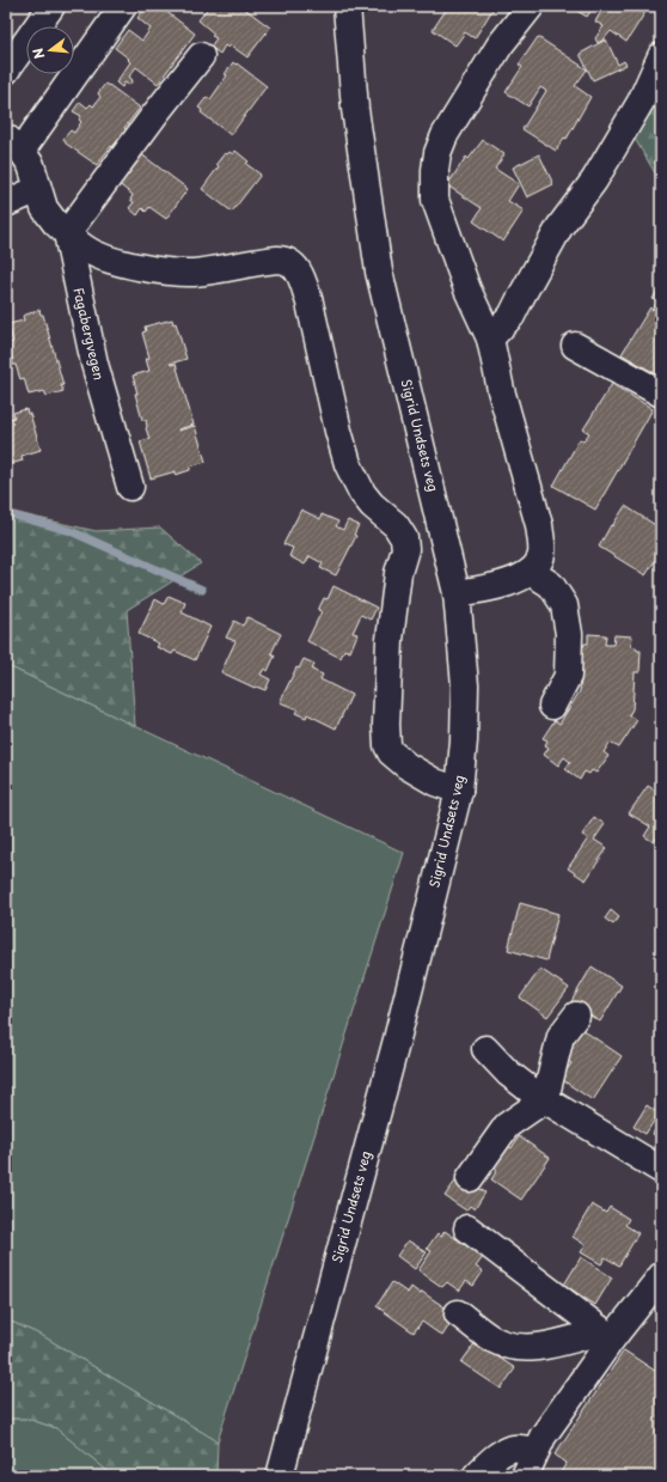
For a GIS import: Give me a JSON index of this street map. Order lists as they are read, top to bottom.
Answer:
{
  "streets": {
    "street": ["Fagabergvegen", "Sigrid Undsets veg"]
  },
  "north": "left"
}
